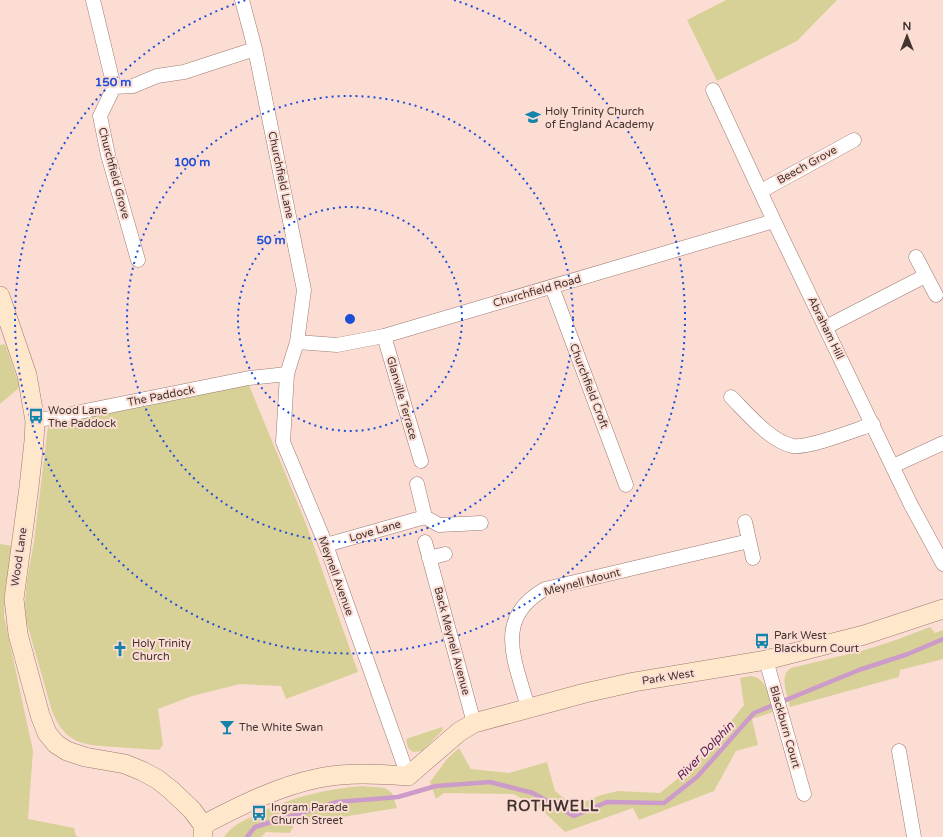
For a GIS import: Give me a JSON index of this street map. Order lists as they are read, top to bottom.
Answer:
{
  "streets": {
    "street": [
      "Beech Grove",
      "Churchfield Grove",
      "Churchfield Lane",
      "Churchfield Road",
      "Abraham Hill",
      "Churchfield Croft",
      "The Paddock",
      "Glanville Terrace",
      "Love Lane",
      "Wood Lane",
      "Meynell Avenue",
      "Meynell Mount",
      "Back Meynell Avenue",
      "Park West",
      "Blackburn Court"
    ]
  },
  "crossings": [
    ["Beech Grove", "Abraham Hill"],
    ["Churchfield Lane", "Churchfield Road"],
    ["Churchfield Lane", "The Paddock"],
    ["Churchfield Lane", "Meynell Avenue"],
    ["Churchfield Road", "Abraham Hill"],
    ["Churchfield Road", "Churchfield Croft"],
    ["Churchfield Road", "Glanville Terrace"],
    ["The Paddock", "Wood Lane"],
    ["The Paddock", "Meynell Avenue"],
    ["Love Lane", "Meynell Avenue"],
    ["Meynell Avenue", "Park West"],
    ["Meynell Mount", "Park West"],
    ["Back Meynell Avenue", "Park West"],
    ["Park West", "Blackburn Court"]
  ],
  "districts": ["ROTHWELL"],
  "water": ["River Dolphin"],
  "places": {
    "school or university": ["Holy Trinity Church of England Academy"],
    "bus stop": ["Wood Lane The Paddock", "Park West Blackburn Court", "Ingram Parade Church Street"],
    "church": ["Holy Trinity Church"],
    "bar": ["The White Swan"]
  },
  "north": "top",
  "rings": ["150 m", "100 m", "50 m"]
}
